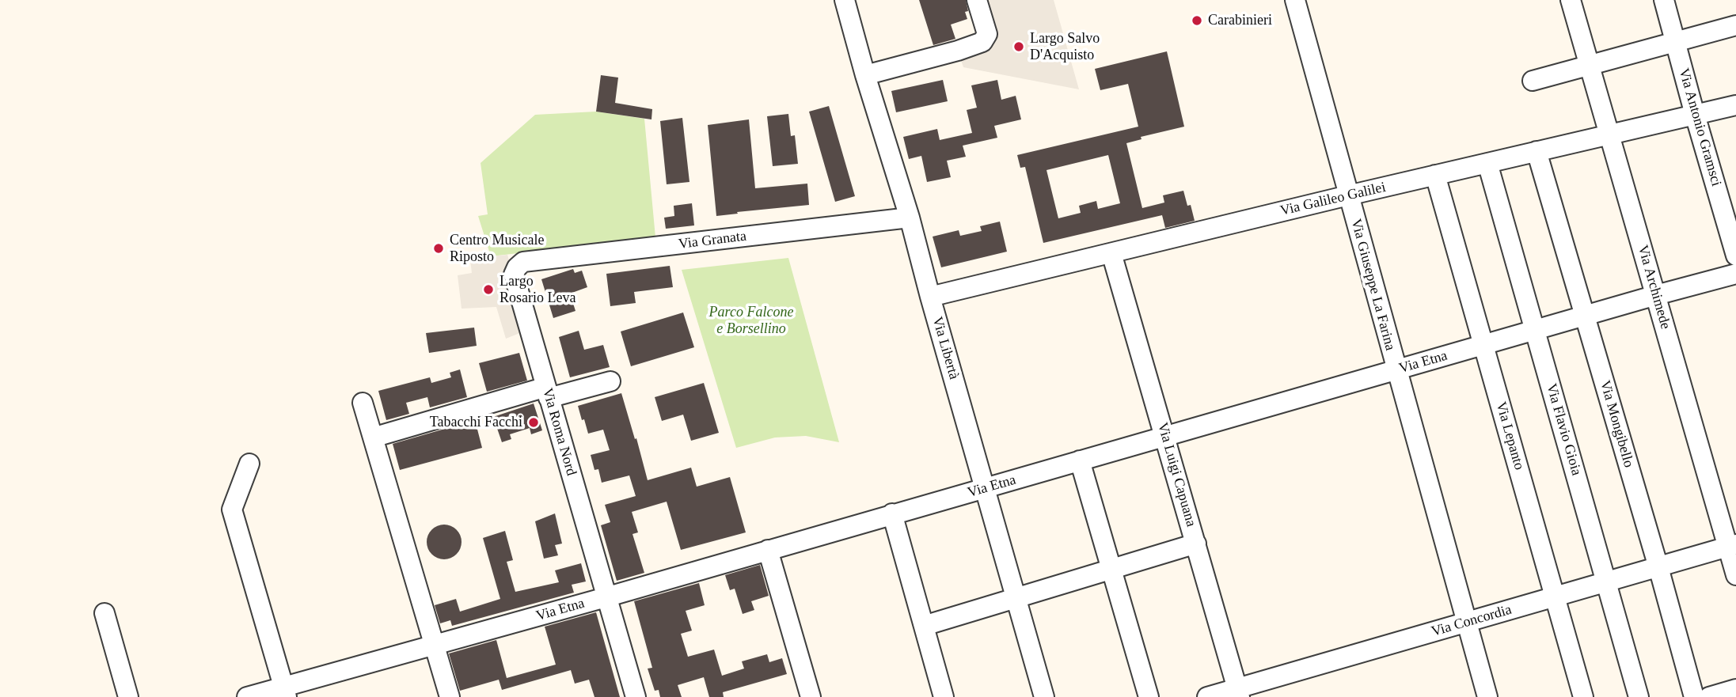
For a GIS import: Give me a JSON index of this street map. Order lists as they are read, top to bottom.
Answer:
{
  "streets": {
    "street": [
      "Via Antonio Gramsci",
      "Via Galileo Galilei",
      "Via Granata",
      "Via Giuseppe La Farina",
      "Via Archimede",
      "Via Libertà",
      "Via Etna",
      "Via Mongibello",
      "Via Flavio Gioia",
      "Via Roma Nord",
      "Via Lepanto",
      "Via Luigi Capuana",
      "Via Concordia"
    ]
  },
  "crossings": [
    ["Via Antonio Gramsci", "Via Galileo Galilei"],
    ["Via Galileo Galilei", "Via Giuseppe La Farina"],
    ["Via Galileo Galilei", "Via Archimede"],
    ["Via Galileo Galilei", "Via Libertà"],
    ["Via Galileo Galilei", "Via Mongibello"],
    ["Via Galileo Galilei", "Via Flavio Gioia"],
    ["Via Galileo Galilei", "Via Lepanto"],
    ["Via Galileo Galilei", "Via Luigi Capuana"],
    ["Via Granata", "Via Libertà"],
    ["Via Granata", "Via Roma Nord"],
    ["Via Giuseppe La Farina", "Via Etna"],
    ["Via Giuseppe La Farina", "Via Concordia"],
    ["Via Archimede", "Via Etna"],
    ["Via Archimede", "Via Concordia"],
    ["Via Libertà", "Via Etna"],
    ["Via Etna", "Via Mongibello"],
    ["Via Etna", "Via Flavio Gioia"],
    ["Via Etna", "Via Roma Nord"],
    ["Via Etna", "Via Lepanto"],
    ["Via Etna", "Via Luigi Capuana"],
    ["Via Mongibello", "Via Concordia"],
    ["Via Flavio Gioia", "Via Concordia"],
    ["Via Lepanto", "Via Concordia"],
    ["Via Luigi Capuana", "Via Concordia"]
  ],
  "parks": ["Parco Falcone e Borsellino"],
  "places": [
    "Carabinieri",
    "Largo Salvo D'Acquisto",
    "Centro Musicale Riposto",
    "Largo Rosario Leva",
    "Tabacchi Facchi"
  ]
}
